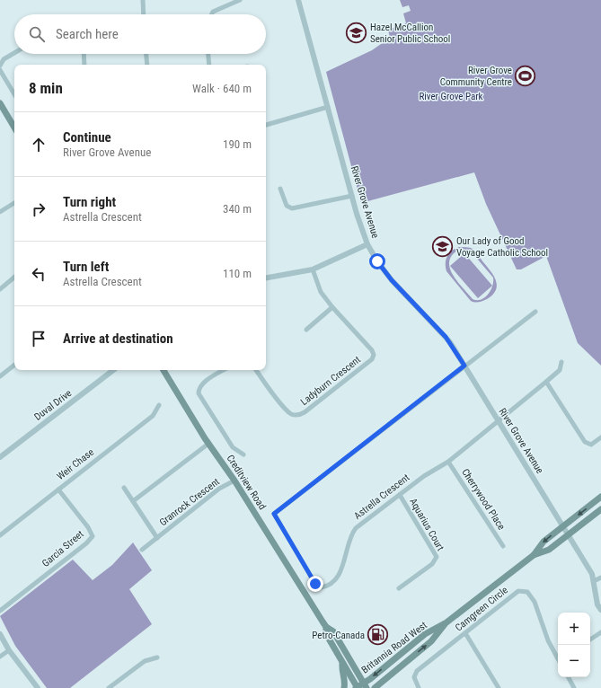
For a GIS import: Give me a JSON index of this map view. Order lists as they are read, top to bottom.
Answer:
{
  "streets": {
    "main road": ["Creditview Road", "Britannia Road West"],
    "street": [
      "River Grove Avenue",
      "Ladyburn Crescent",
      "Duval Drive",
      "Weir Chase",
      "Astrella Crescent",
      "Cherrywood Place",
      "Granrock Crescent",
      "Aquarius Court",
      "Garcia Street",
      "Camgreen Circle"
    ]
  },
  "crossings": [
    ["River Grove Avenue", "Astrella Crescent"],
    ["River Grove Avenue", "Britannia Road West"],
    ["Weir Chase", "Garcia Street"],
    ["Creditview Road", "Granrock Crescent"],
    ["Creditview Road", "Britannia Road West"],
    ["Astrella Crescent", "Cherrywood Place"],
    ["Astrella Crescent", "Aquarius Court"]
  ],
  "parks": ["River Grove Park"],
  "places": {
    "school or university": ["Hazel McCallion Senior Public School", "Our Lady of Good Voyage Catholic School"],
    "sports": ["River Grove Community Centre"],
    "fuel station": ["Petro-Canada"]
  },
  "page": {
    "search": "Search here",
    "heading": ["8 min", "Walk · 640 m"],
    "list": [
      ["Continue", "River Grove Avenue", "190 m"],
      ["Turn right", "Astrella Crescent", "340 m"],
      ["Turn left", "Astrella Crescent", "110 m"],
      "Arrive at destination"
    ],
    "map_buttons": ["+", "−"]
  }
}
